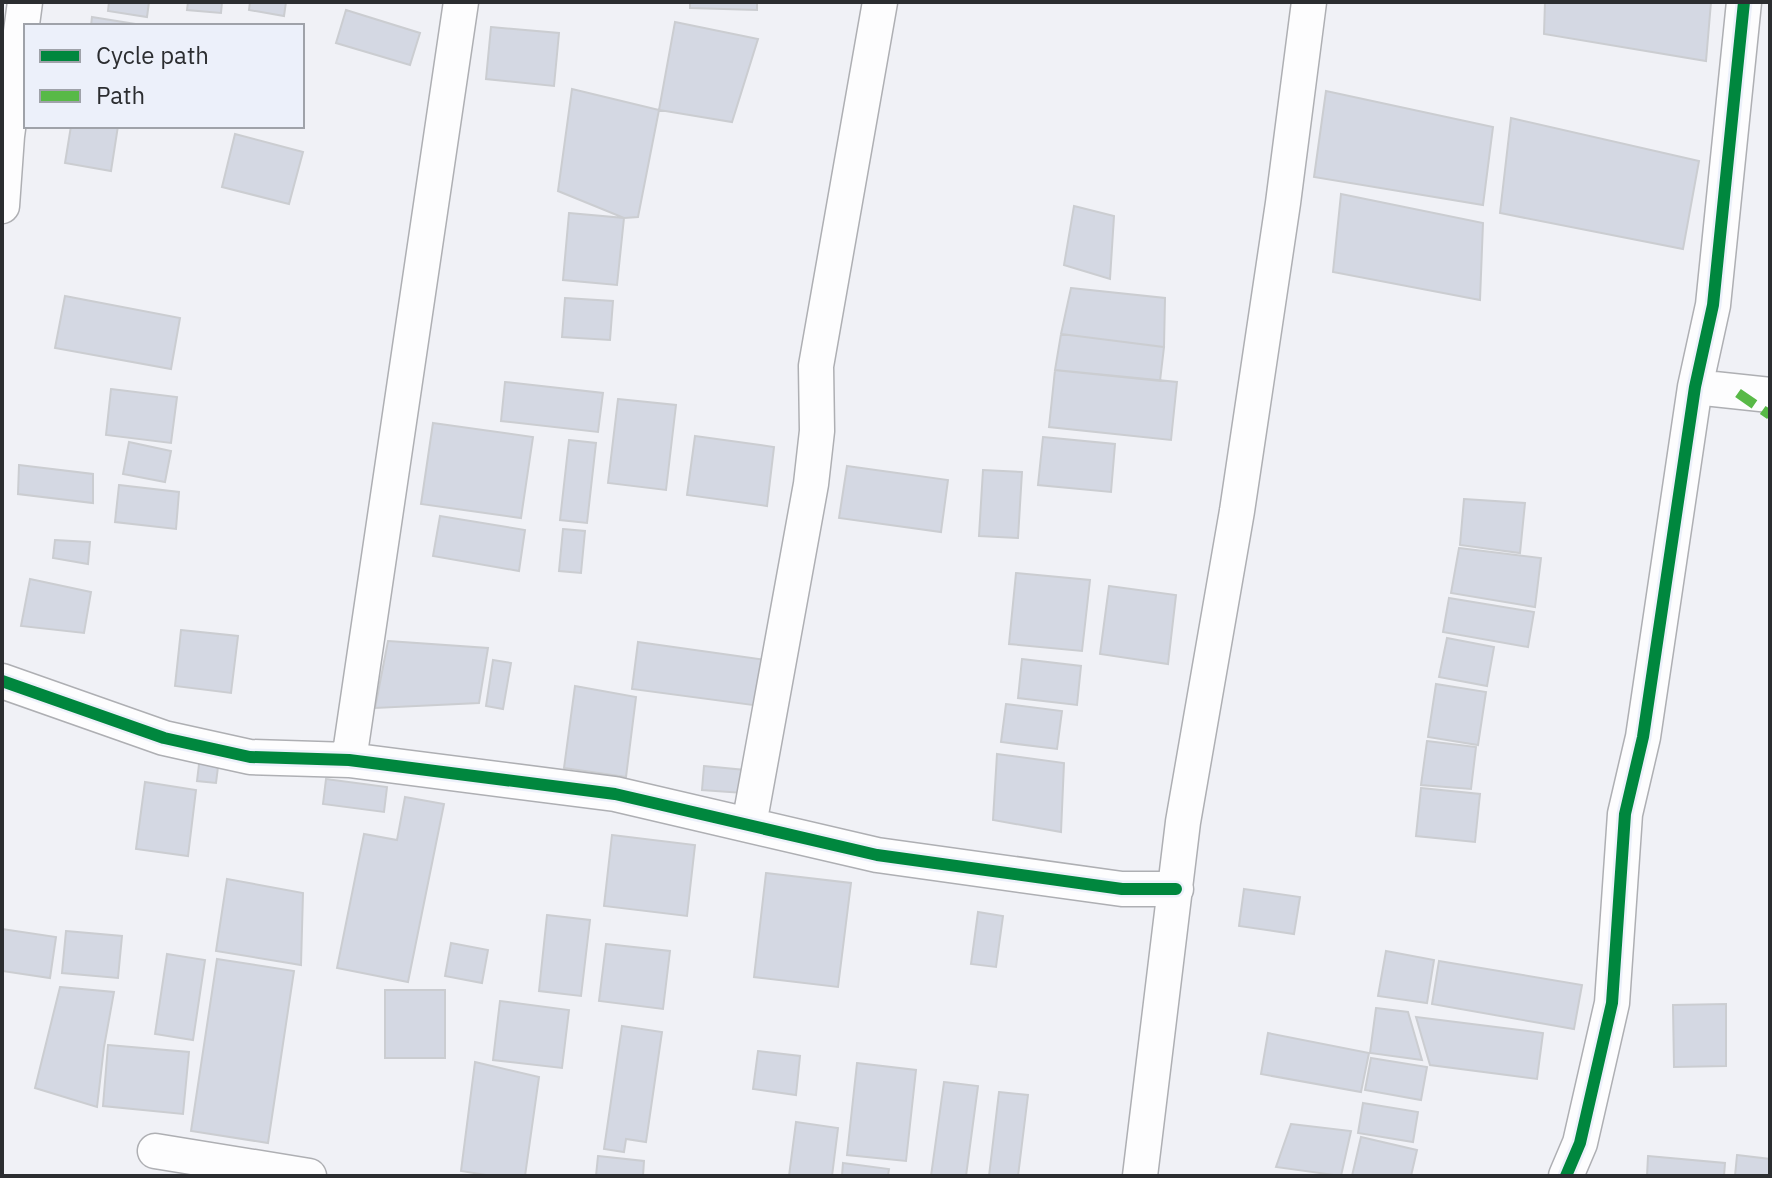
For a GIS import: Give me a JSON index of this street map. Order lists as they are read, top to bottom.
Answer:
{
  "legend": ["Cycle path", "Path"]
}
